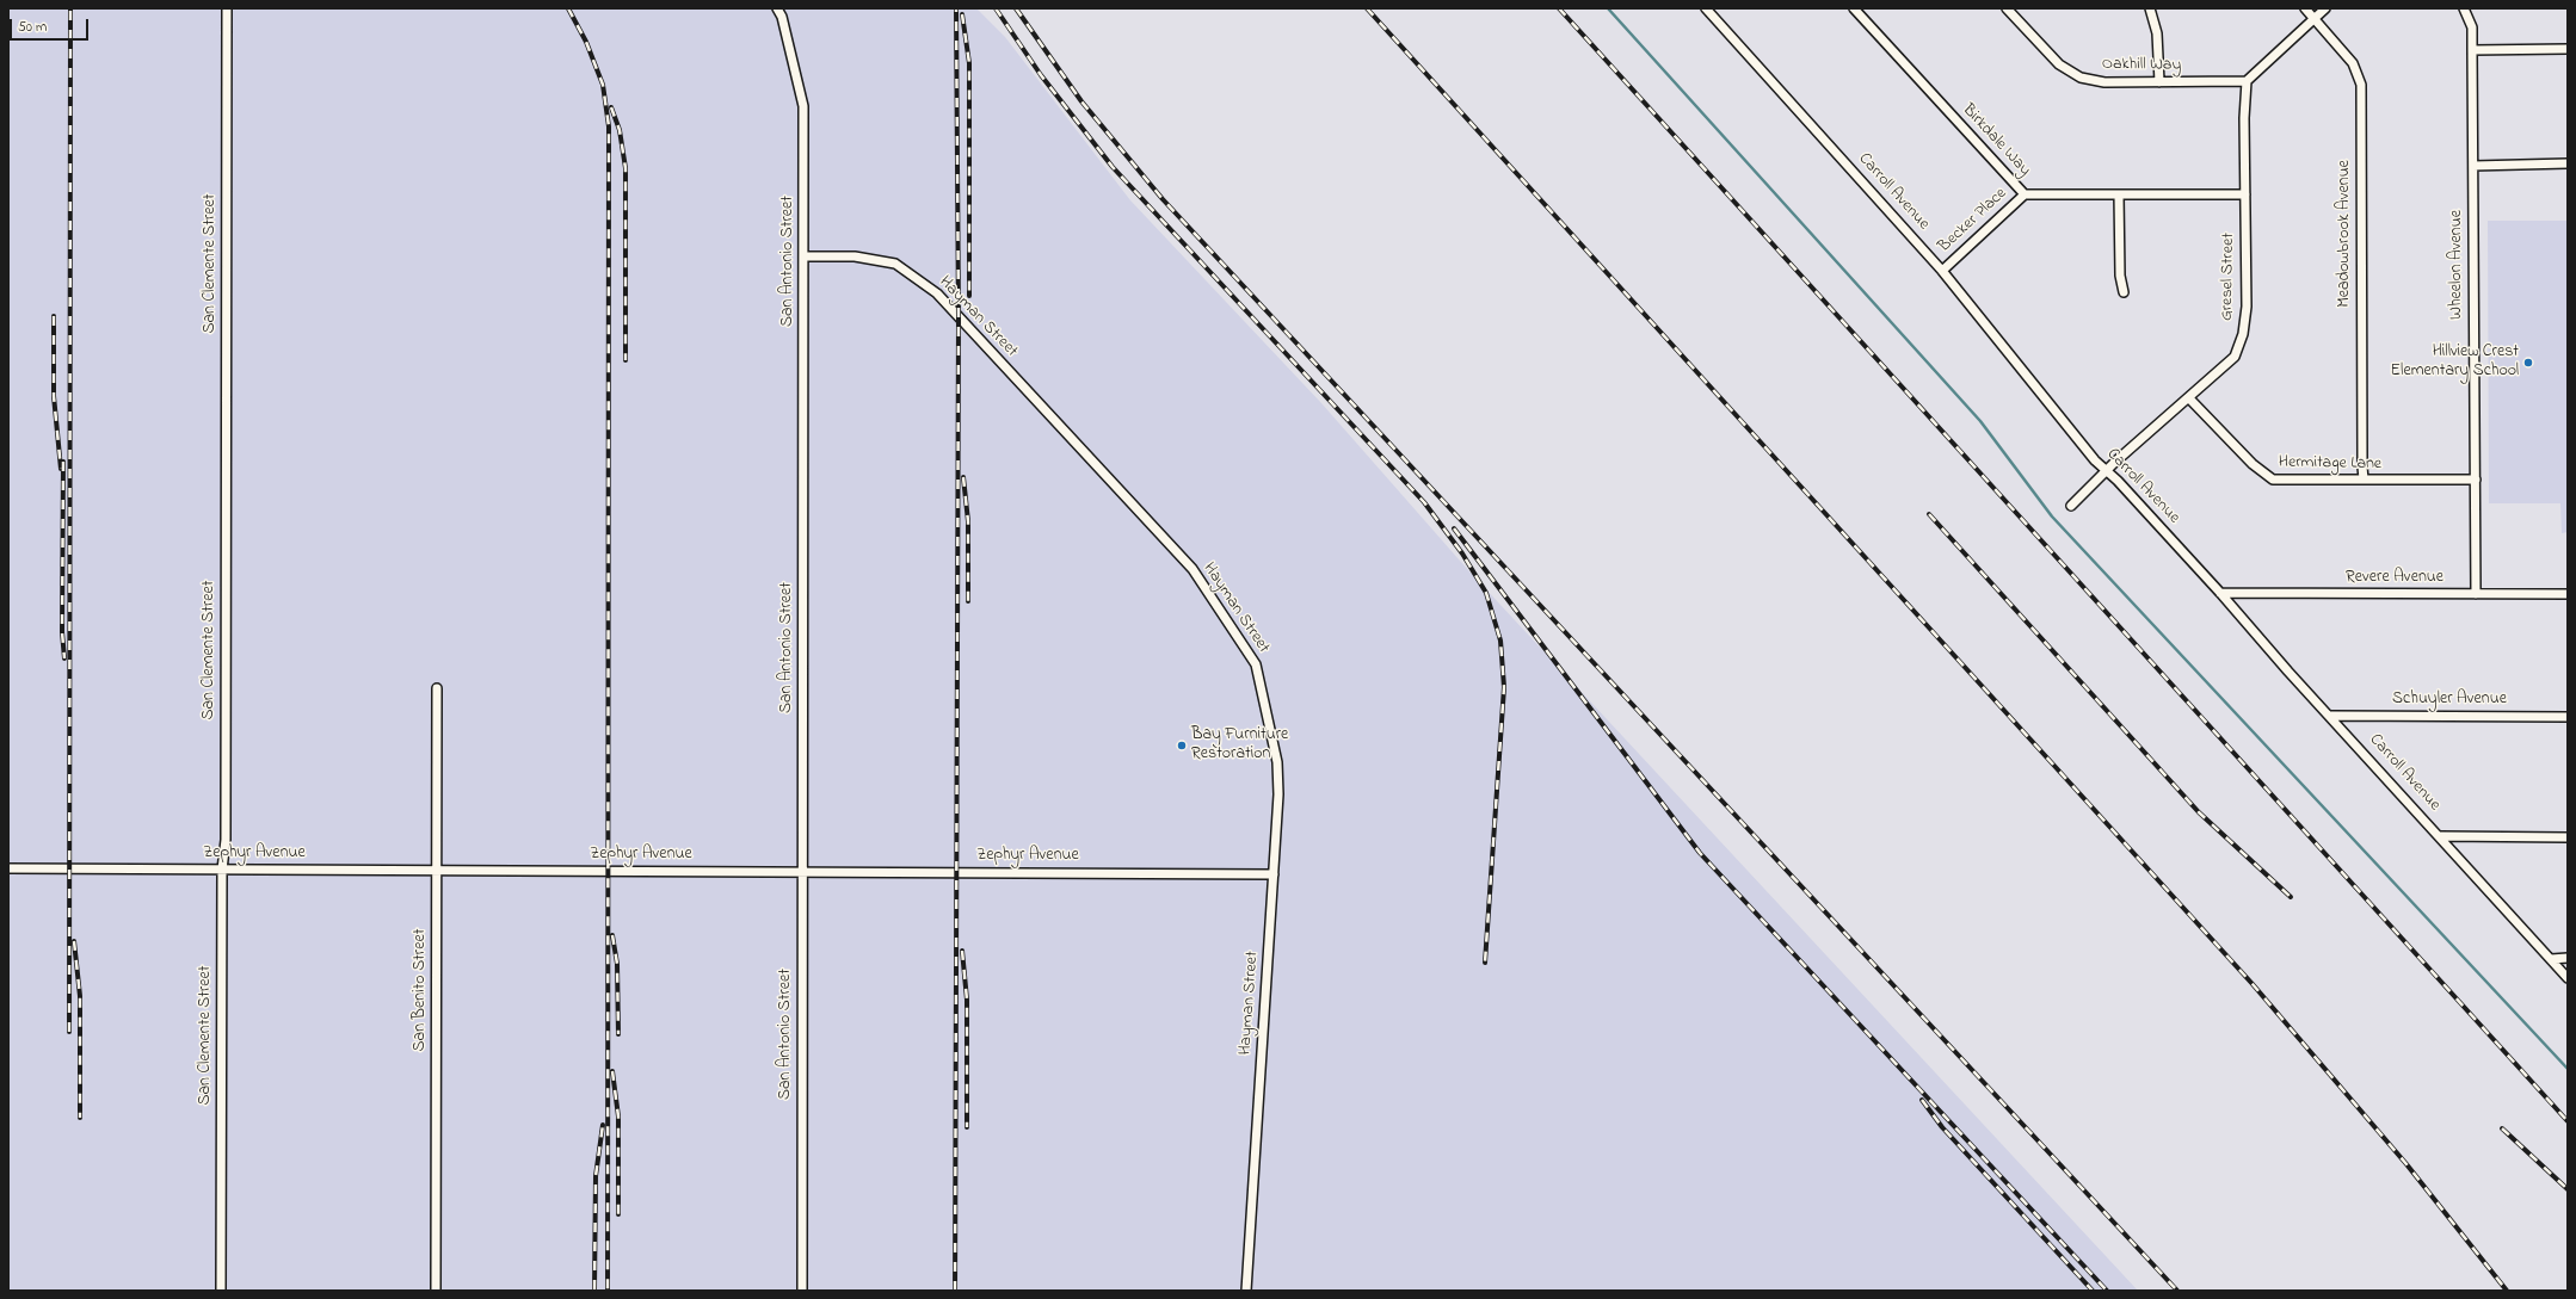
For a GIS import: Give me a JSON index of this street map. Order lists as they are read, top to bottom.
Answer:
{
  "streets": {
    "street": [
      "Oakhill Way",
      "Birkdale Way",
      "Carroll Avenue",
      "Becker Place",
      "Meadowbrook Avenue",
      "San Antonio Street",
      "San Clemente Street",
      "Wheelon Avenue",
      "Gresel Street",
      "Hayman Street",
      "Hermitage Lane",
      "Revere Avenue",
      "Schuyler Avenue",
      "Zephyr Avenue",
      "San Benito Street"
    ]
  },
  "crossings": [
    ["Oakhill Way", "Gresel Street"],
    ["Birkdale Way", "Becker Place"],
    ["Birkdale Way", "Gresel Street"],
    ["Carroll Avenue", "Becker Place"],
    ["Carroll Avenue", "Gresel Street"],
    ["Carroll Avenue", "Revere Avenue"],
    ["Carroll Avenue", "Schuyler Avenue"],
    ["Meadowbrook Avenue", "Hermitage Lane"],
    ["San Antonio Street", "Hayman Street"],
    ["San Antonio Street", "Zephyr Avenue"],
    ["San Clemente Street", "Zephyr Avenue"],
    ["Wheelon Avenue", "Hermitage Lane"],
    ["Wheelon Avenue", "Revere Avenue"],
    ["Gresel Street", "Hermitage Lane"],
    ["Hayman Street", "Zephyr Avenue"],
    ["Zephyr Avenue", "San Benito Street"]
  ],
  "places": ["Hillview Crest Elementary School", "Bay Furniture Restoration"],
  "scale_bar": "50 m"
}
